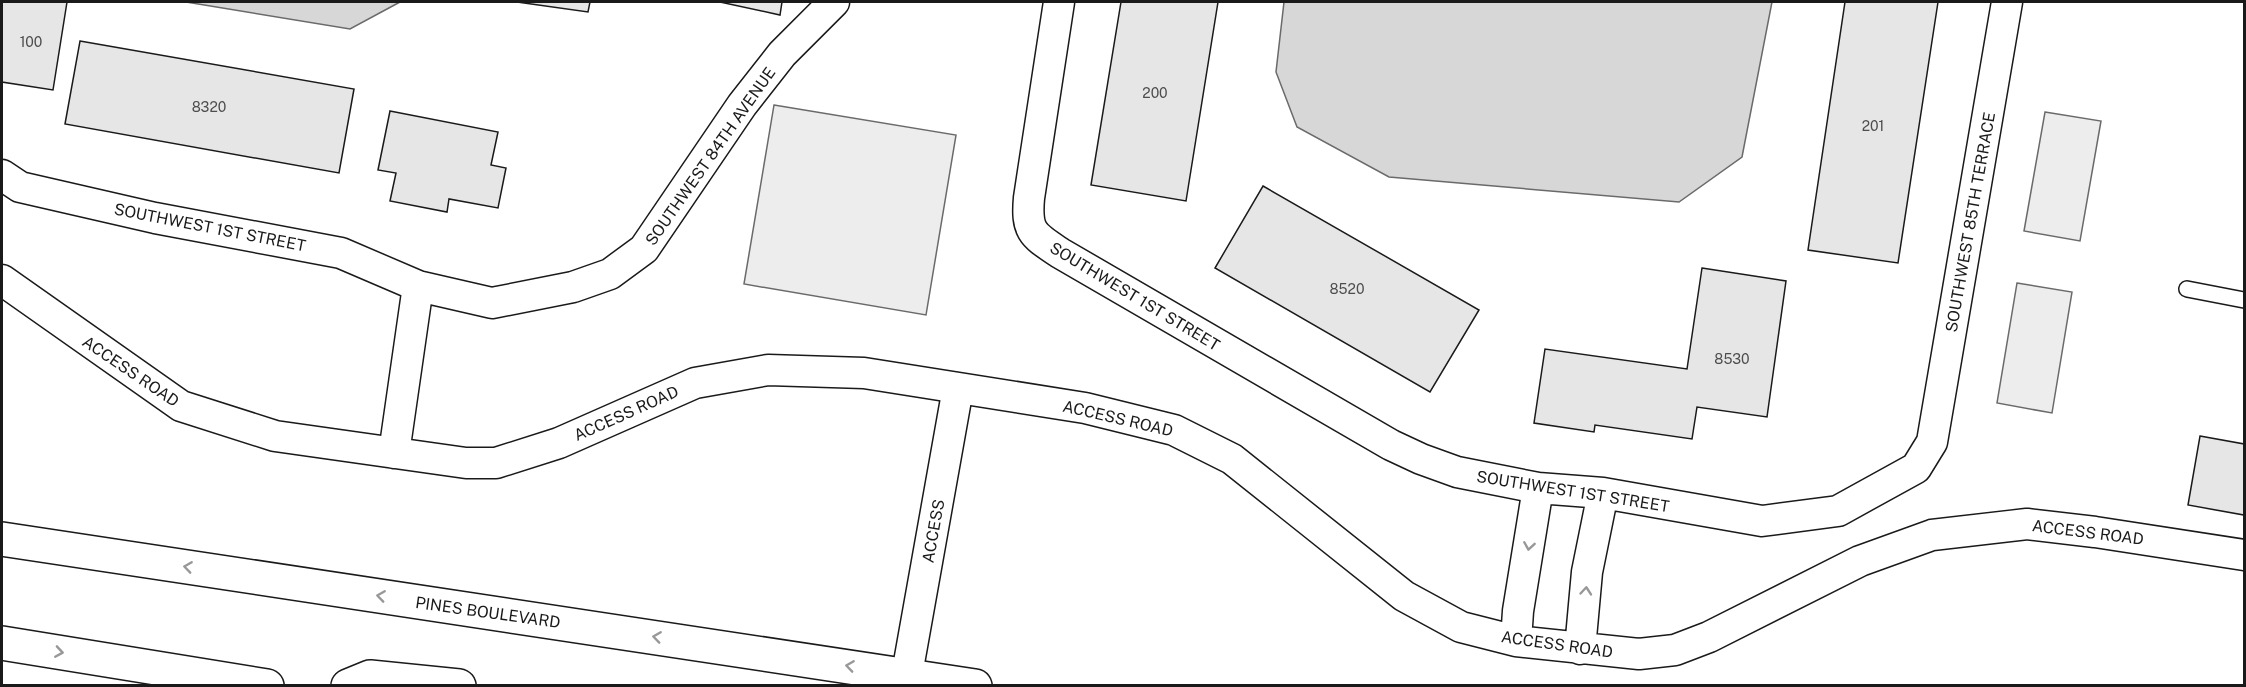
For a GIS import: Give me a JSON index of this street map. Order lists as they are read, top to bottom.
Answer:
{
  "streets": {
    "highway": ["PINES BOULEVARD"],
    "street": [
      "SOUTHWEST 84TH AVENUE",
      "SOUTHWEST 85TH TERRACE",
      "SOUTHWEST 1ST STREET",
      "ACCESS ROAD",
      "ACCESS"
    ]
  },
  "crossings": [
    ["SOUTHWEST 84TH AVENUE", "SOUTHWEST 1ST STREET"],
    ["SOUTHWEST 85TH TERRACE", "SOUTHWEST 1ST STREET"],
    ["ACCESS ROAD", "ACCESS"],
    ["ACCESS", "PINES BOULEVARD"]
  ],
  "house_numbers": [
    "100",
    "200",
    "8320",
    "201",
    "8520",
    "8530"
  ]
}
